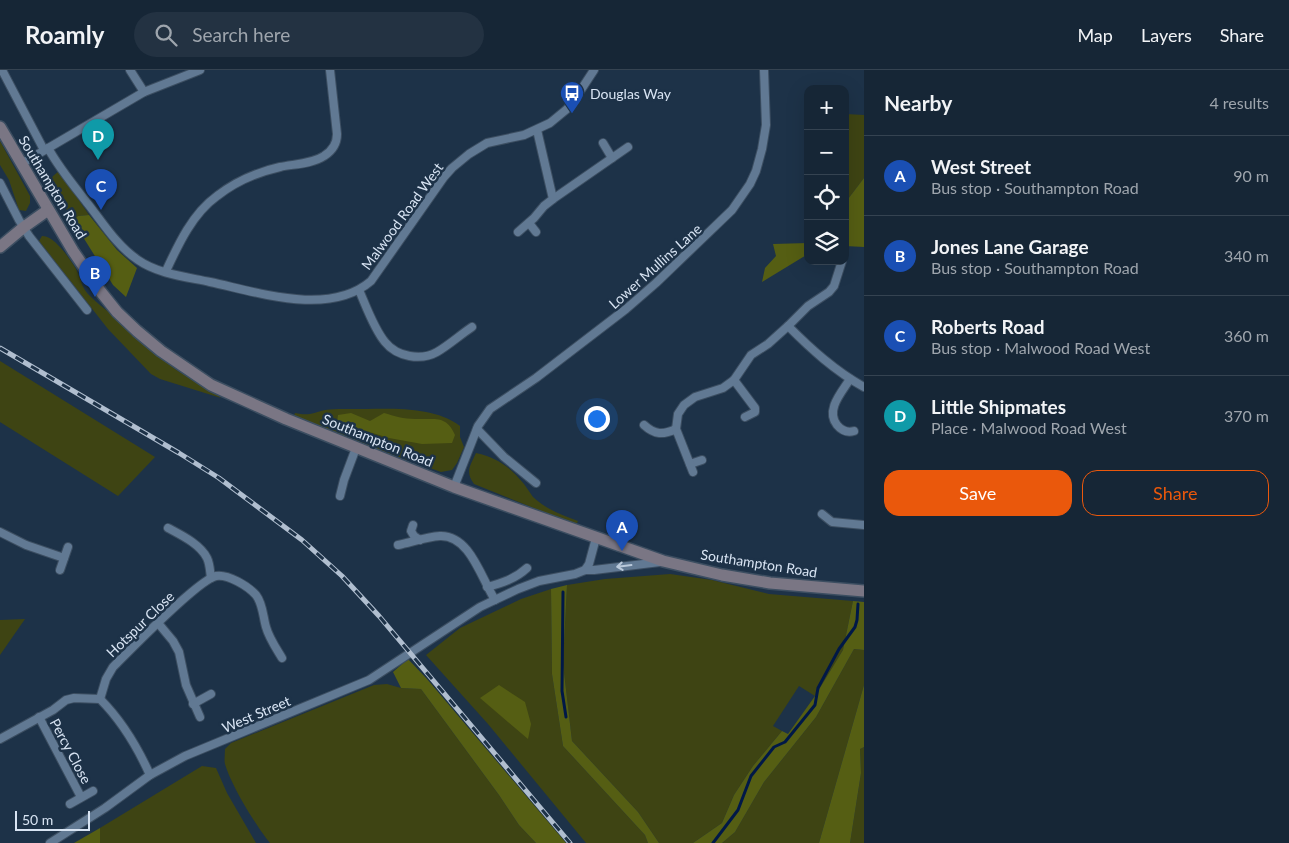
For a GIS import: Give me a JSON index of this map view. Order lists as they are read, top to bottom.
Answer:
{
  "streets": {
    "street": [
      "Southampton Road",
      "Malwood Road West",
      "Lower Mullins Lane",
      "Hotspur Close",
      "West Street",
      "Percy Close"
    ]
  },
  "crossings": [
    ["Southampton Road", "Lower Mullins Lane"],
    ["Southampton Road", "West Street"]
  ],
  "places": {
    "bus stop": ["Douglas Way"]
  },
  "scale_bar": "50 m",
  "page": {
    "header": "Roamly",
    "search": "Search here",
    "nav": ["Map", "Layers", "Share"],
    "heading": ["Nearby", "4 results"],
    "map_buttons": ["+", "−"],
    "pins": [
      "D",
      "C",
      "B",
      "A"
    ],
    "list": [
      {
        "mark": "A",
        "name": "West Street",
        "note": "Bus stop · Southampton Road",
        "value": "90 m"
      },
      {
        "mark": "B",
        "name": "Jones Lane Garage",
        "note": "Bus stop · Southampton Road",
        "value": "340 m"
      },
      {
        "mark": "C",
        "name": "Roberts Road",
        "note": "Bus stop · Malwood Road West",
        "value": "360 m"
      },
      {
        "mark": "D",
        "name": "Little Shipmates",
        "note": "Place · Malwood Road West",
        "value": "370 m"
      }
    ],
    "buttons": ["Save", "Share"],
    "scale": "50 m"
  }
}
